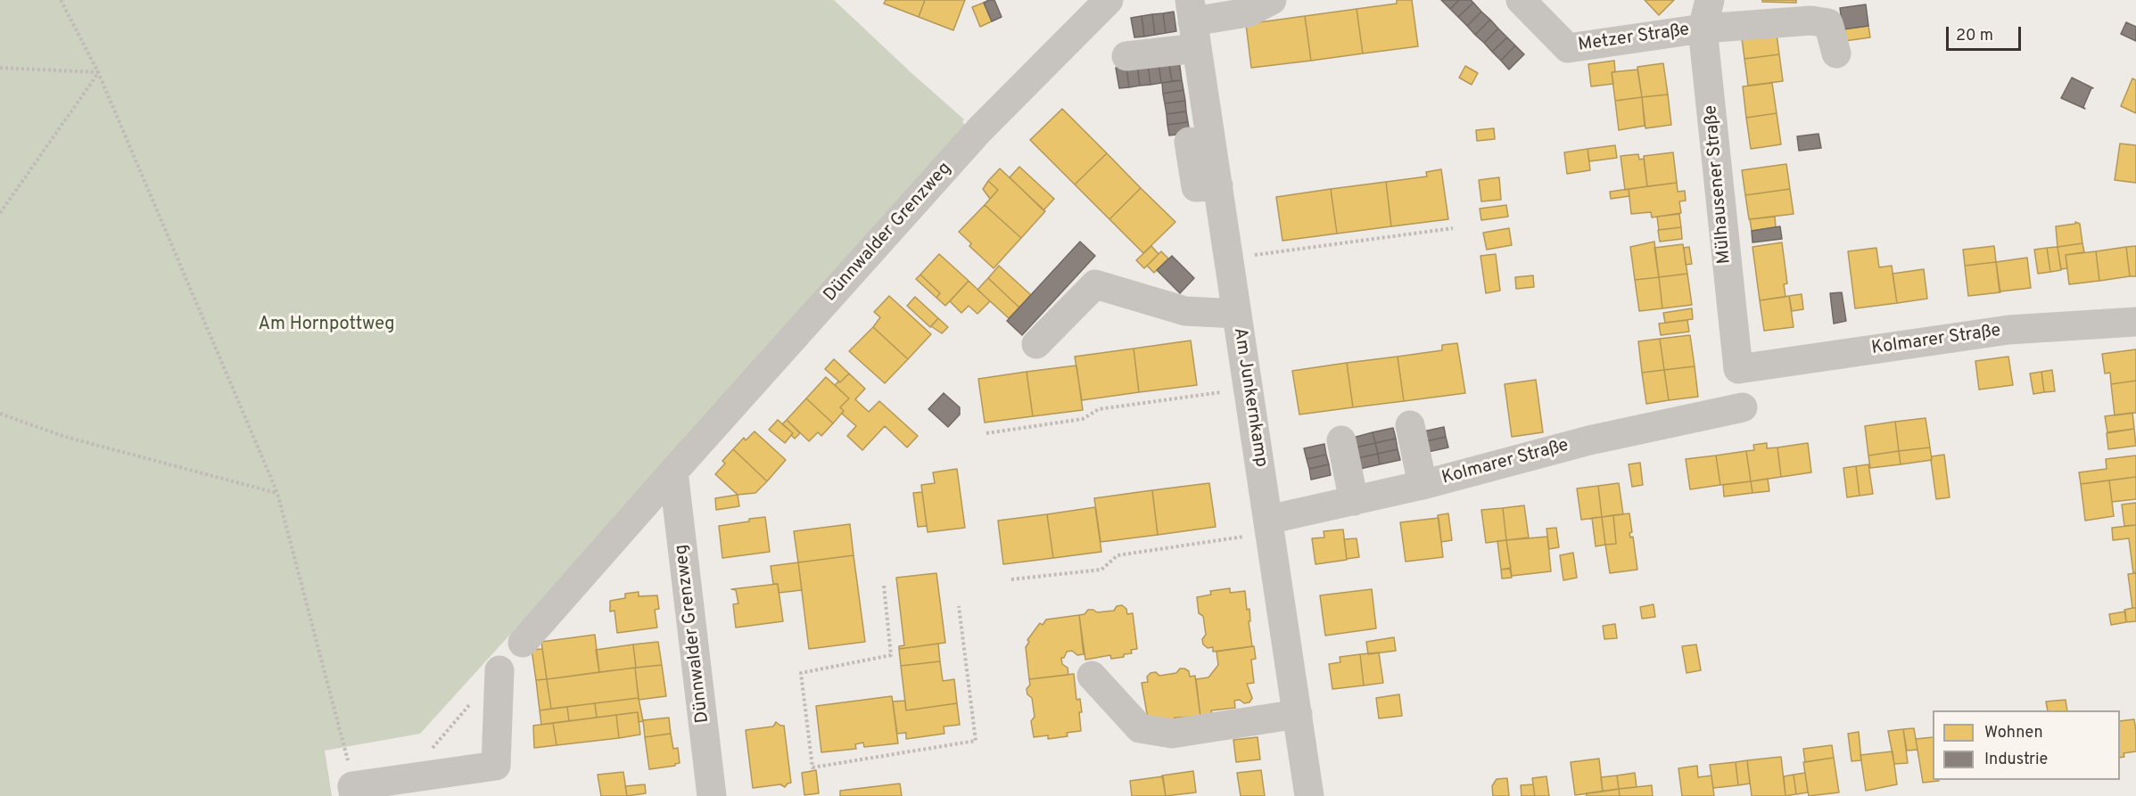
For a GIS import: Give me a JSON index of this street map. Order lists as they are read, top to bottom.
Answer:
{
  "streets": {
    "street": [
      "Metzer Straße",
      "Mülhausener Straße",
      "Dünnwalder Grenzweg",
      "Kolmarer Straße",
      "Am Junkernkamp"
    ]
  },
  "crossings": [
    ["Metzer Straße", "Mülhausener Straße"],
    ["Mülhausener Straße", "Kolmarer Straße"],
    ["Kolmarer Straße", "Am Junkernkamp"]
  ],
  "parks": ["Am Hornpottweg"],
  "legend": ["Wohnen", "Industrie"],
  "scale_bar": "20 m"
}
